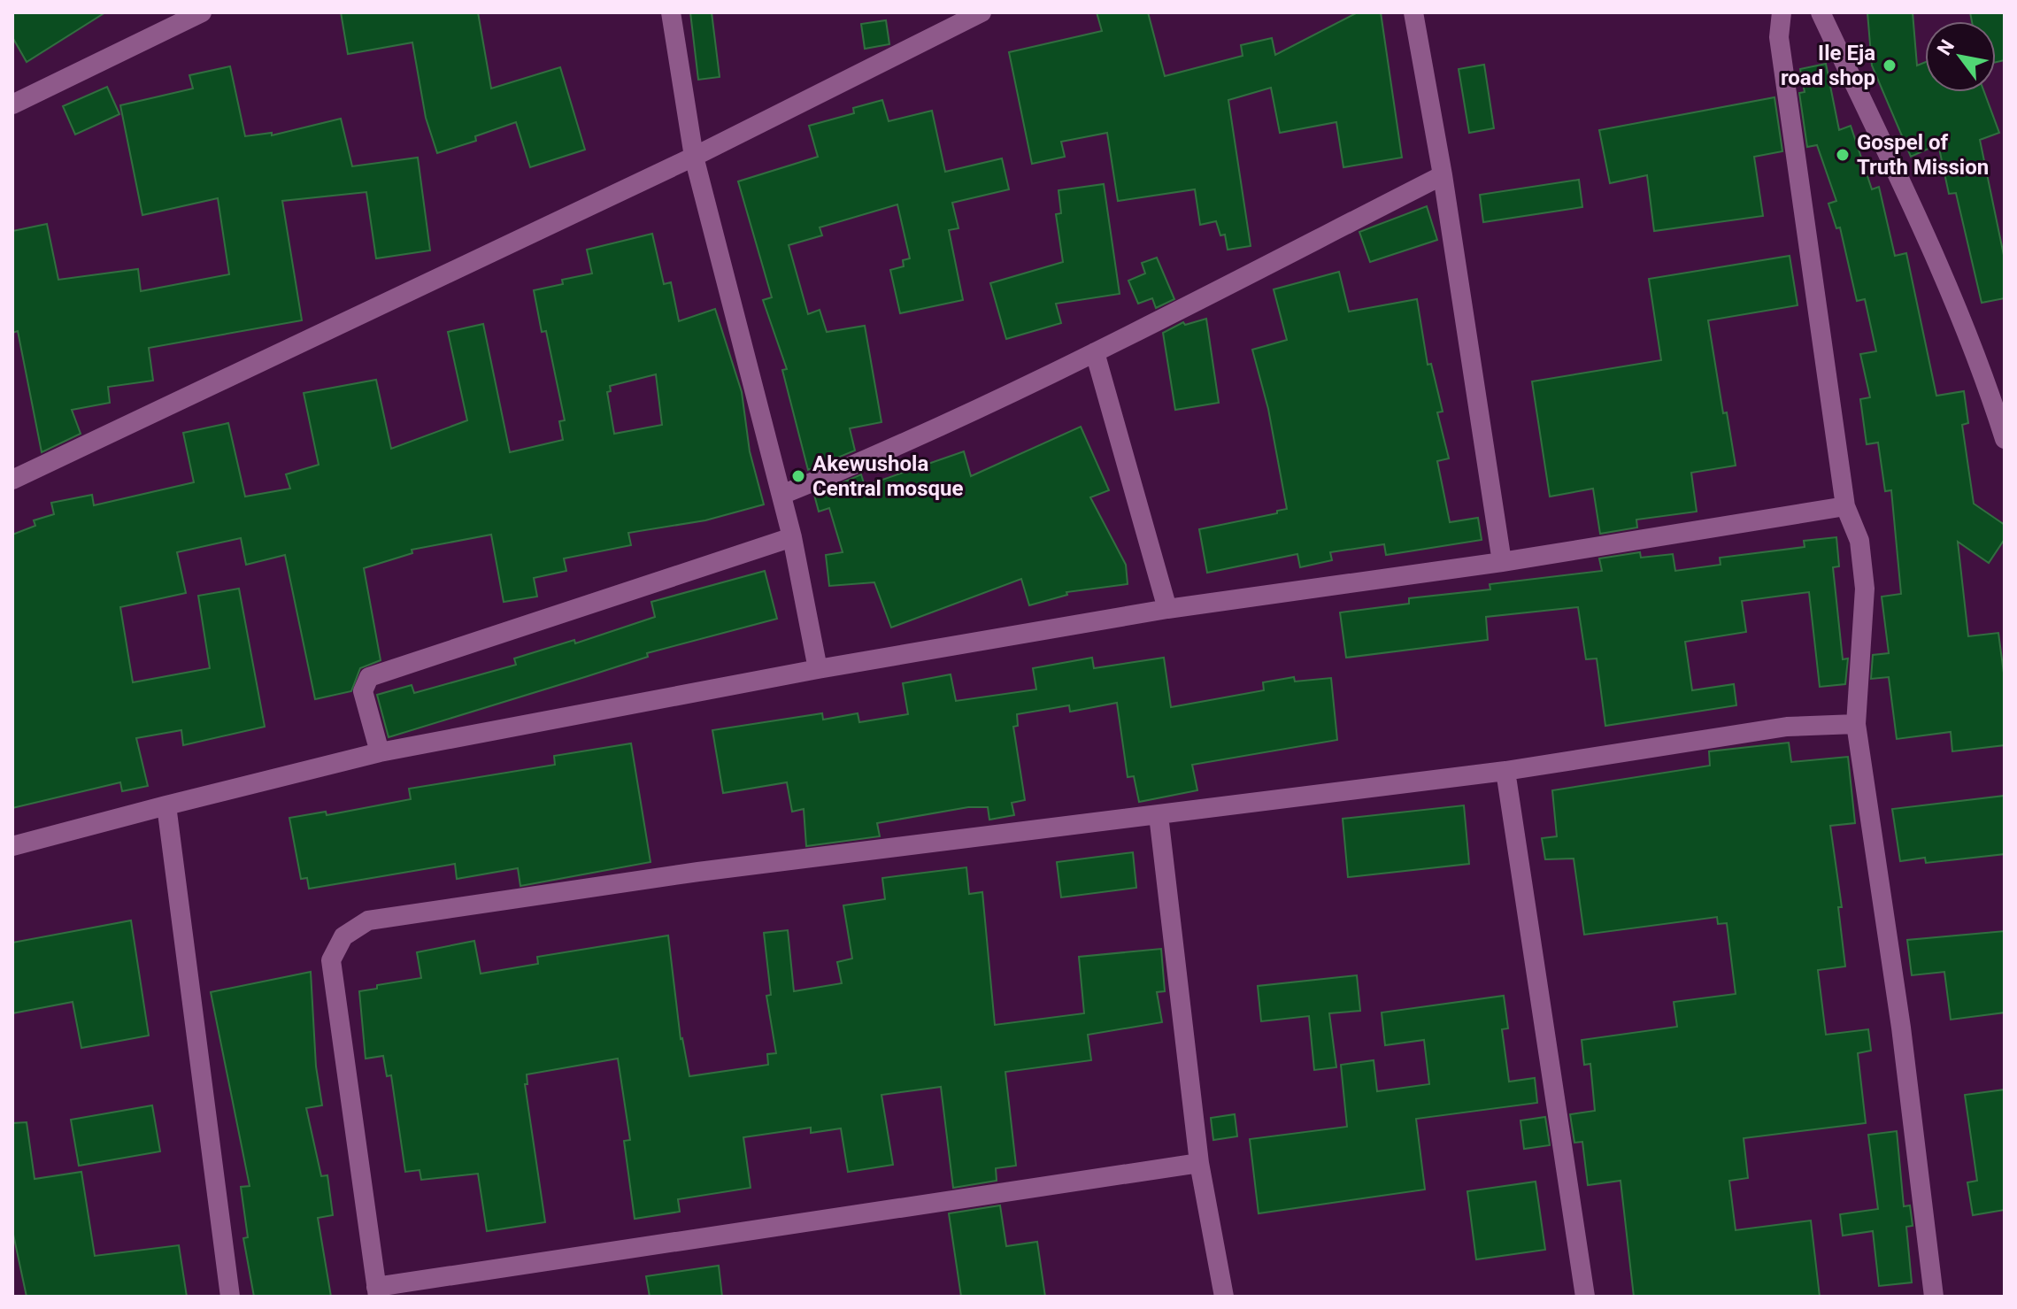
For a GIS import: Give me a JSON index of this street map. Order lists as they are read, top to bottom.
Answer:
{
  "places": ["Ile Eja road shop", "Gospel of Truth Mission", "Akewushola Central mosque"],
  "north": "top left"
}
